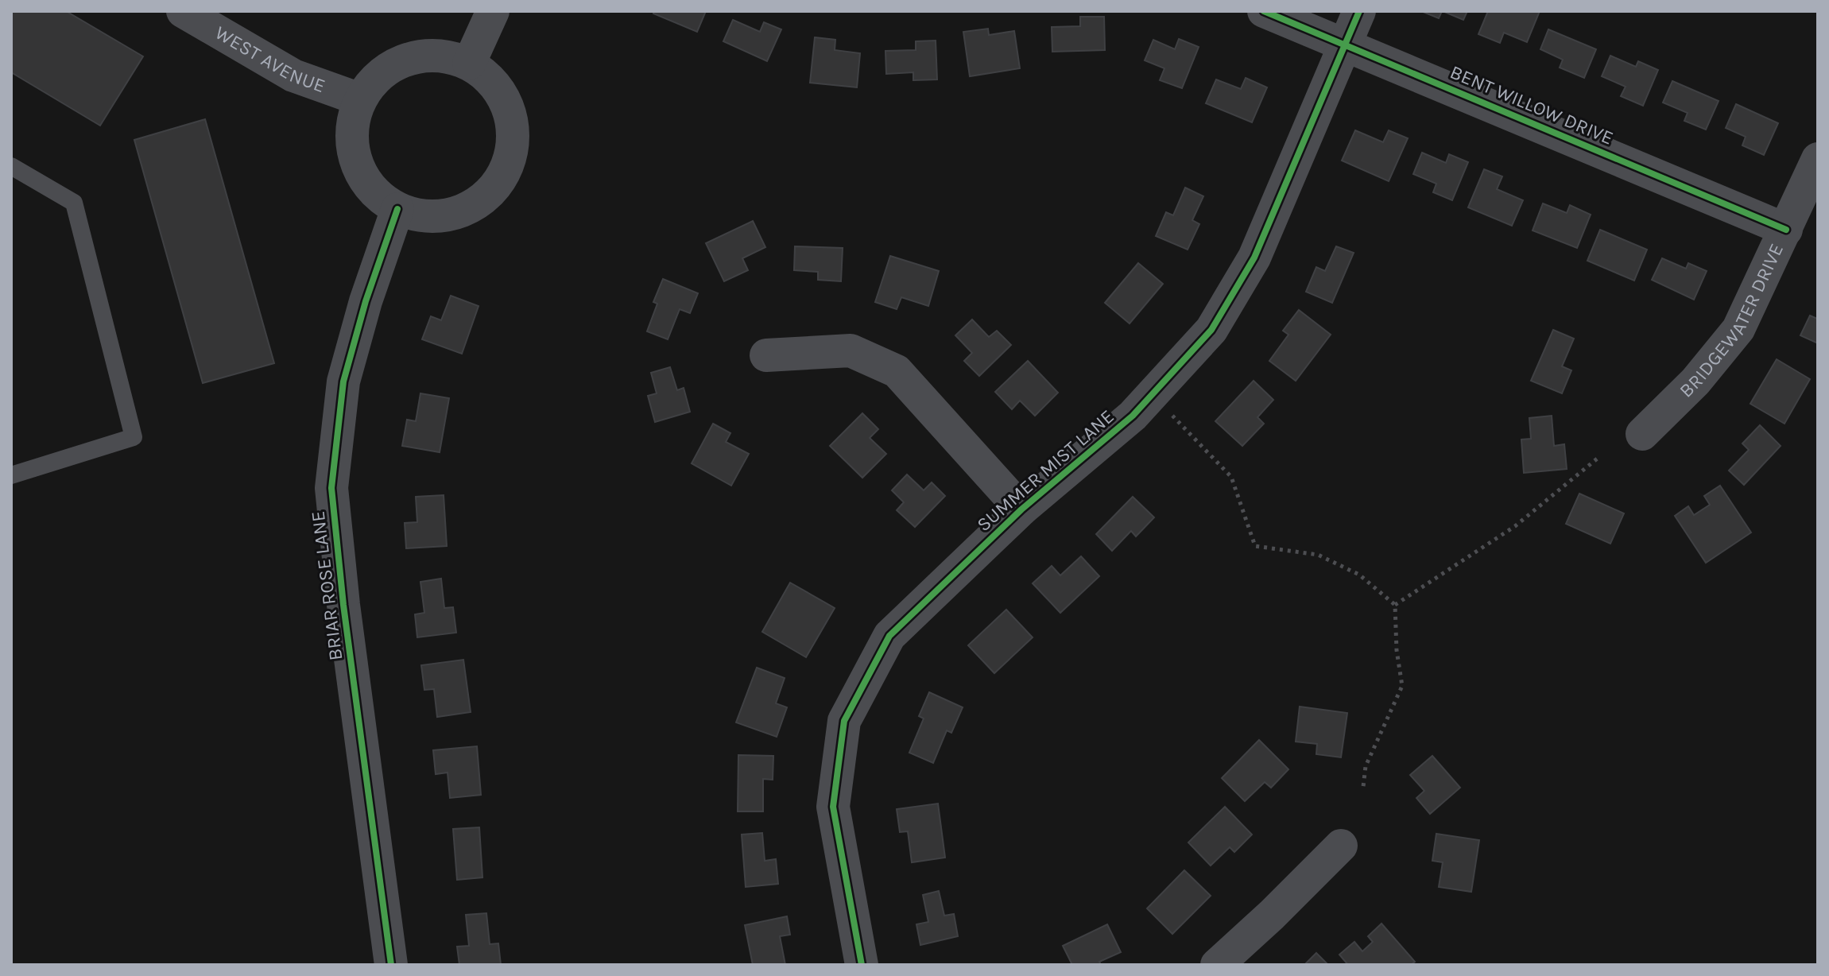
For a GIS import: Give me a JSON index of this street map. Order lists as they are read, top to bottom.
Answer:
{
  "streets": {
    "street": [
      "WEST AVENUE",
      "BENT WILLOW DRIVE",
      "BRIDGEWATER DRIVE",
      "SUMMER MIST LANE",
      "BRIAR ROSE LANE"
    ]
  },
  "crossings": [
    ["WEST AVENUE", "BRIAR ROSE LANE"],
    ["BENT WILLOW DRIVE", "BRIDGEWATER DRIVE"],
    ["BENT WILLOW DRIVE", "SUMMER MIST LANE"]
  ]
}
